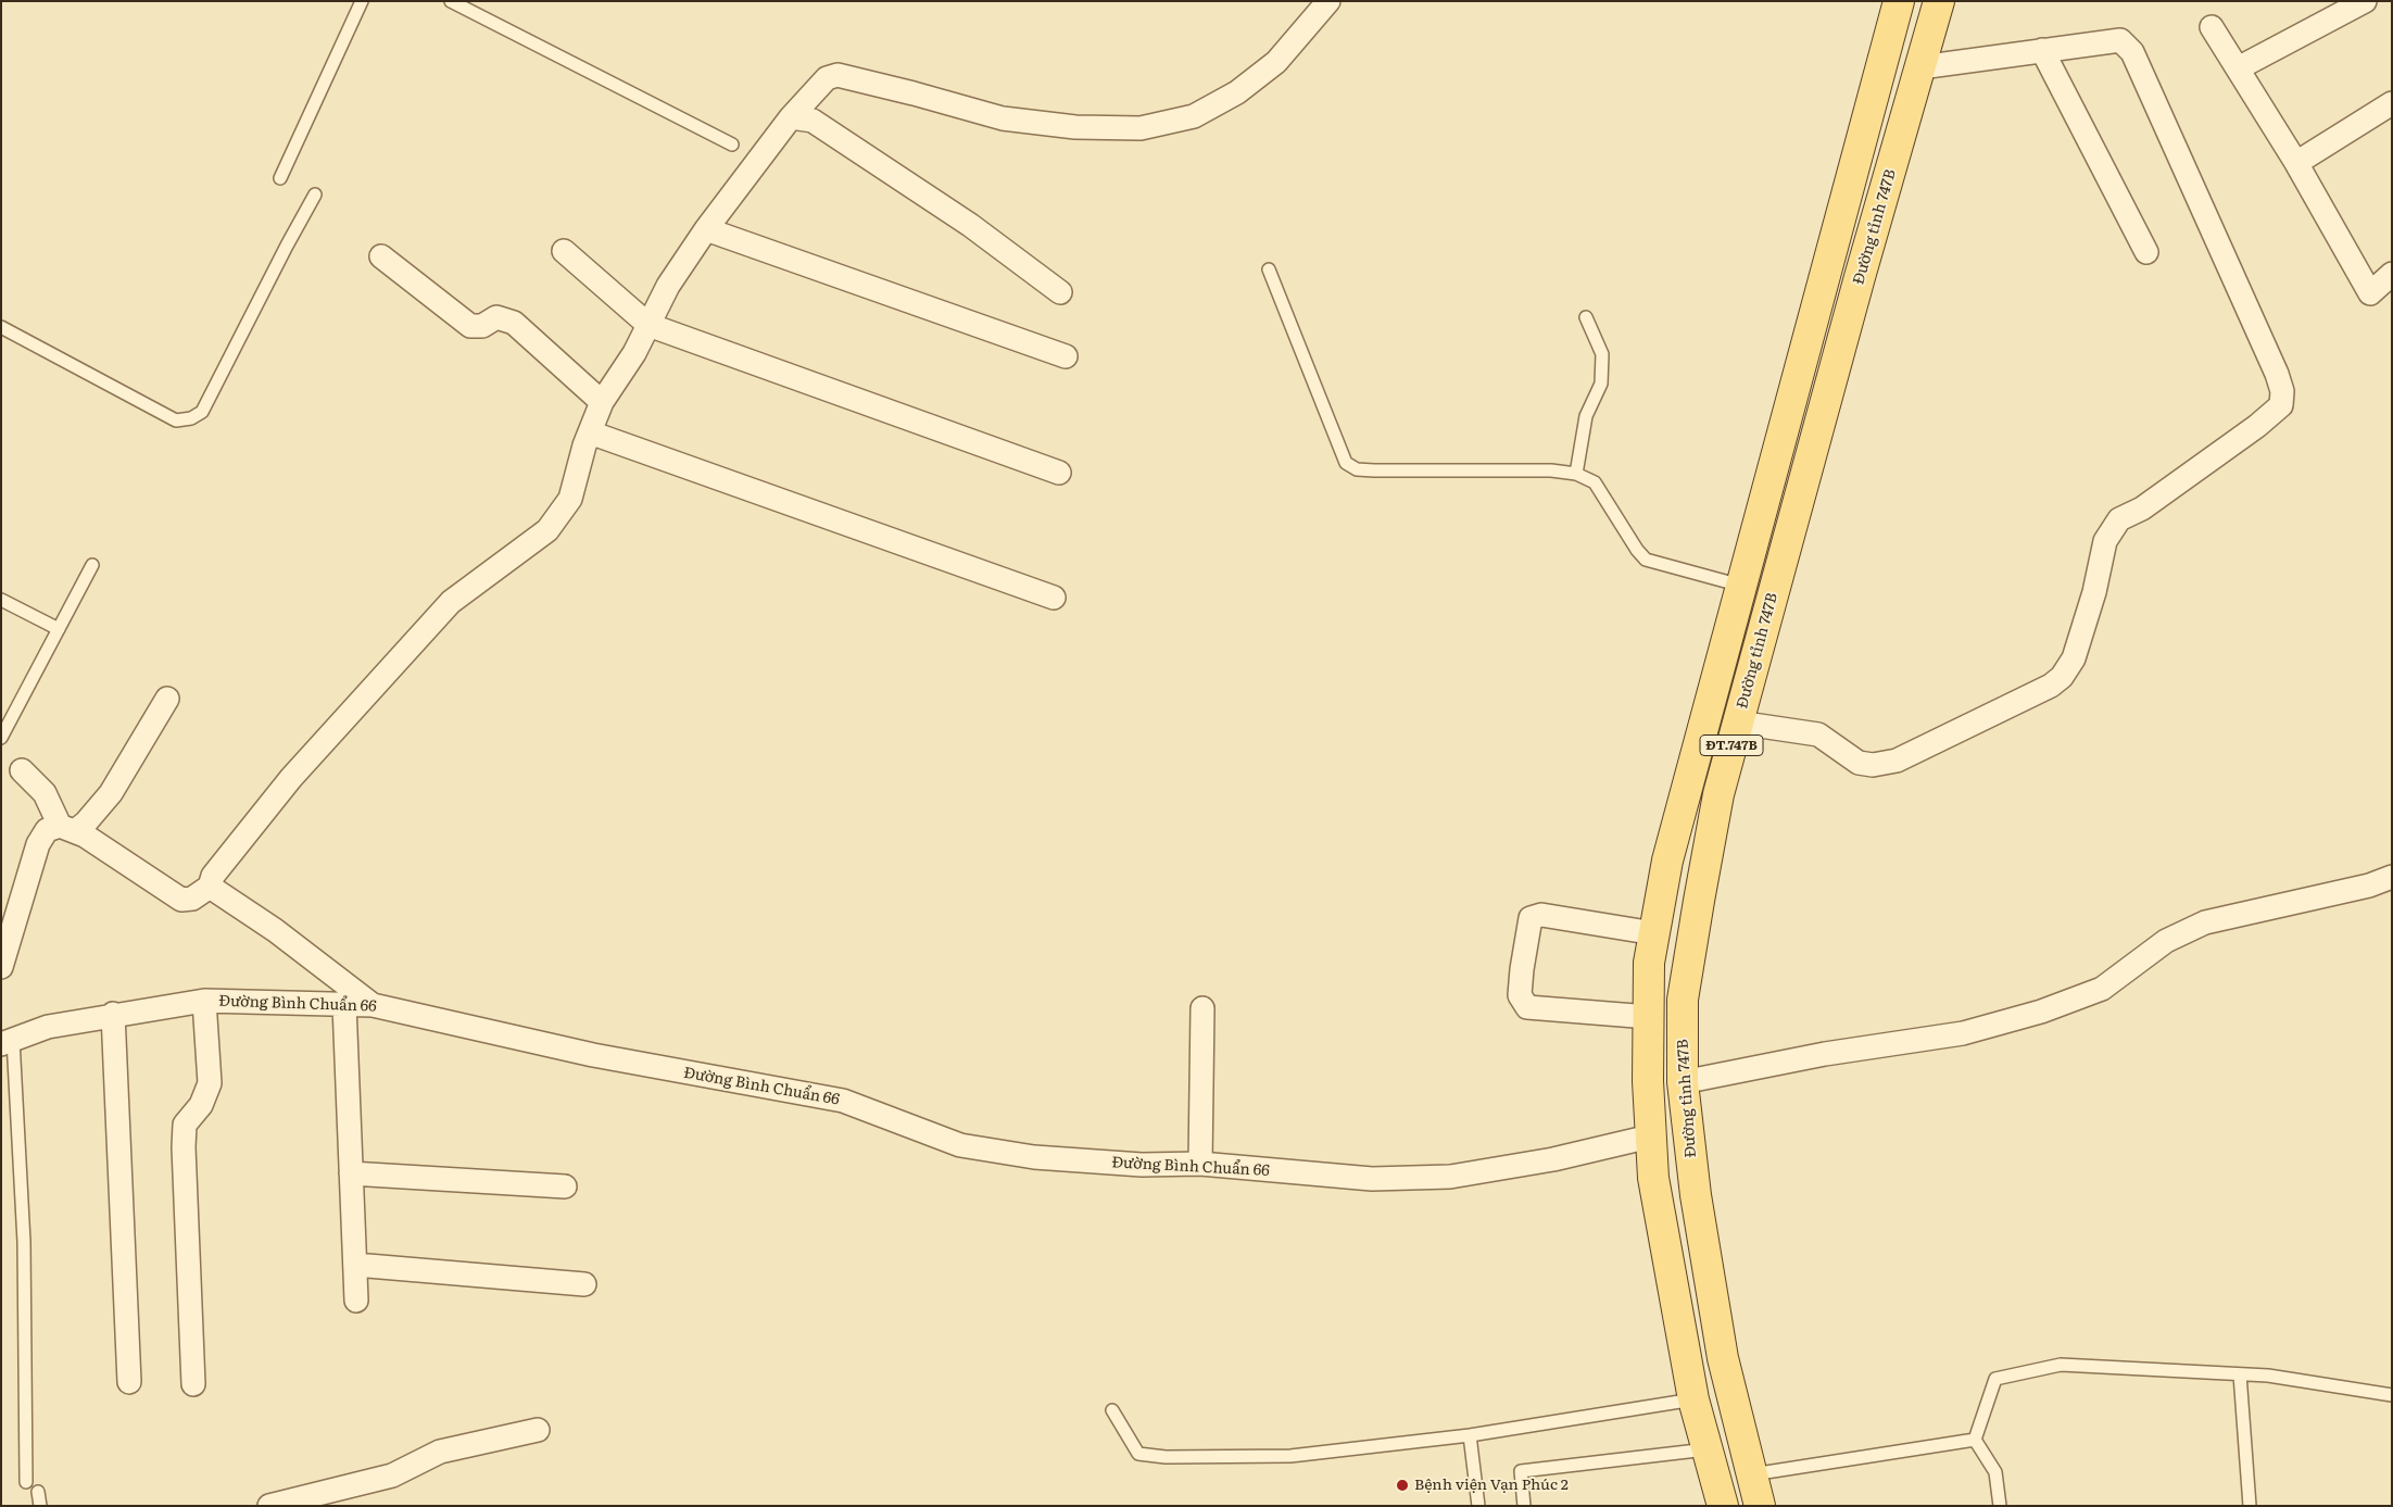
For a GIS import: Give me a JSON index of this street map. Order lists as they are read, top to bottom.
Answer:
{
  "streets": {
    "main road": ["Đường tỉnh 747B", "ĐT.747B"],
    "street": ["Đường Bình Chuẩn 66"]
  },
  "crossings": [
    ["ĐT.747B", "Đường Bình Chuẩn 66"]
  ],
  "places": ["Bệnh viện Vạn Phúc 2"]
}
